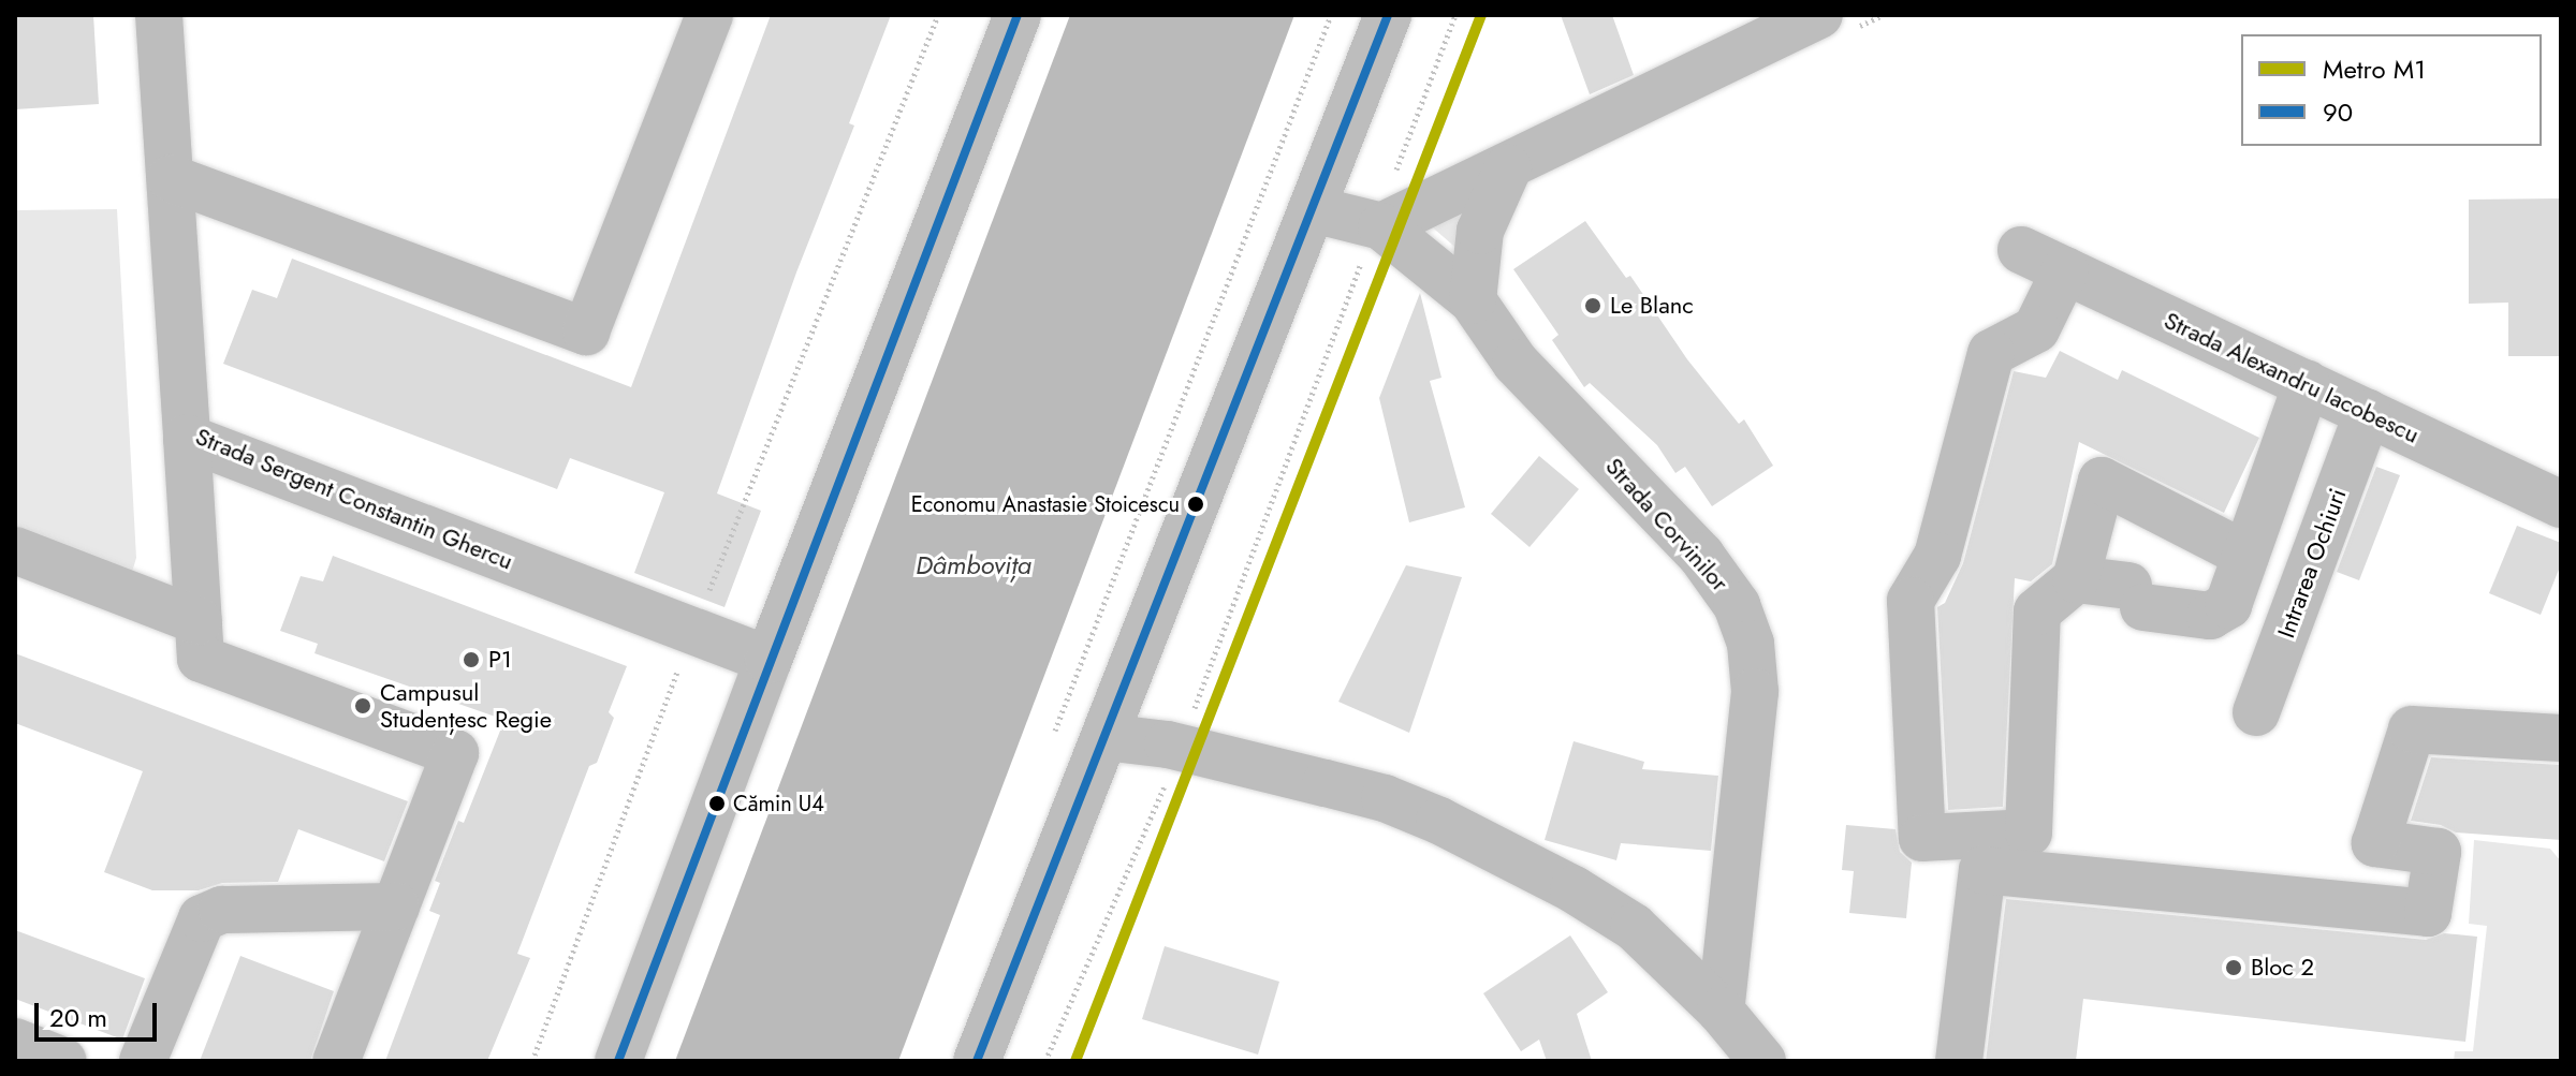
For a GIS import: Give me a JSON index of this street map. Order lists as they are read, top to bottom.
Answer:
{
  "streets": {
    "street": [
      "Strada Alexandru Iacobescu",
      "Strada Sergent Constantin Ghercu",
      "Strada Corvinilor",
      "Intrarea Ochiuri"
    ]
  },
  "crossings": [
    ["Strada Alexandru Iacobescu", "Intrarea Ochiuri"]
  ],
  "water": ["Dâmbovița"],
  "places": [
    "Le Blanc",
    "Economu Anastasie Stoicescu",
    "P1",
    "Campusul Studențesc Regie",
    "Cămin U4",
    "Bloc 2"
  ],
  "lines": ["metro line M1", "transit line 90"],
  "legend": ["Metro M1", "90"],
  "scale_bar": "20 m"
}
